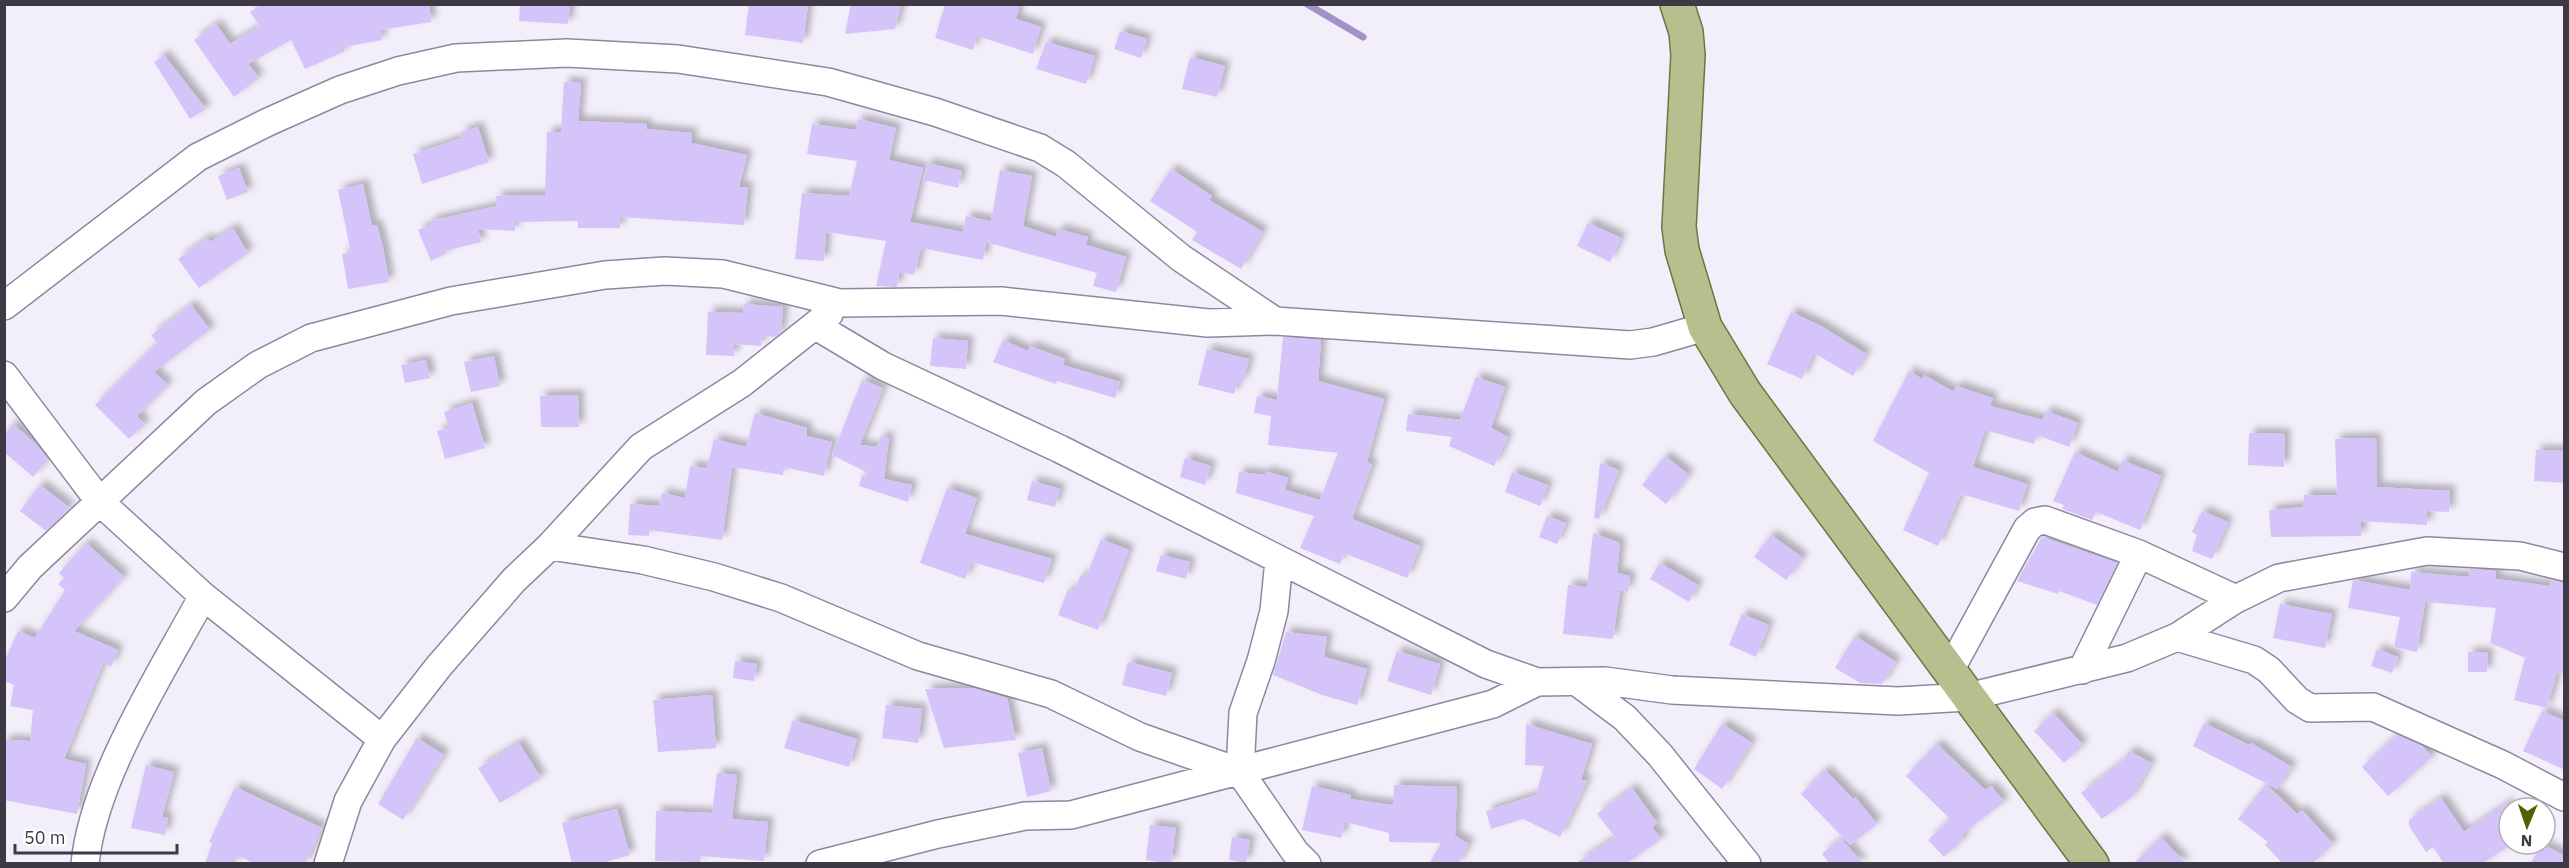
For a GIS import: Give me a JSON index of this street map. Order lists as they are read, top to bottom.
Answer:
{
  "scale_bar": "50 m",
  "north": "bottom"
}
